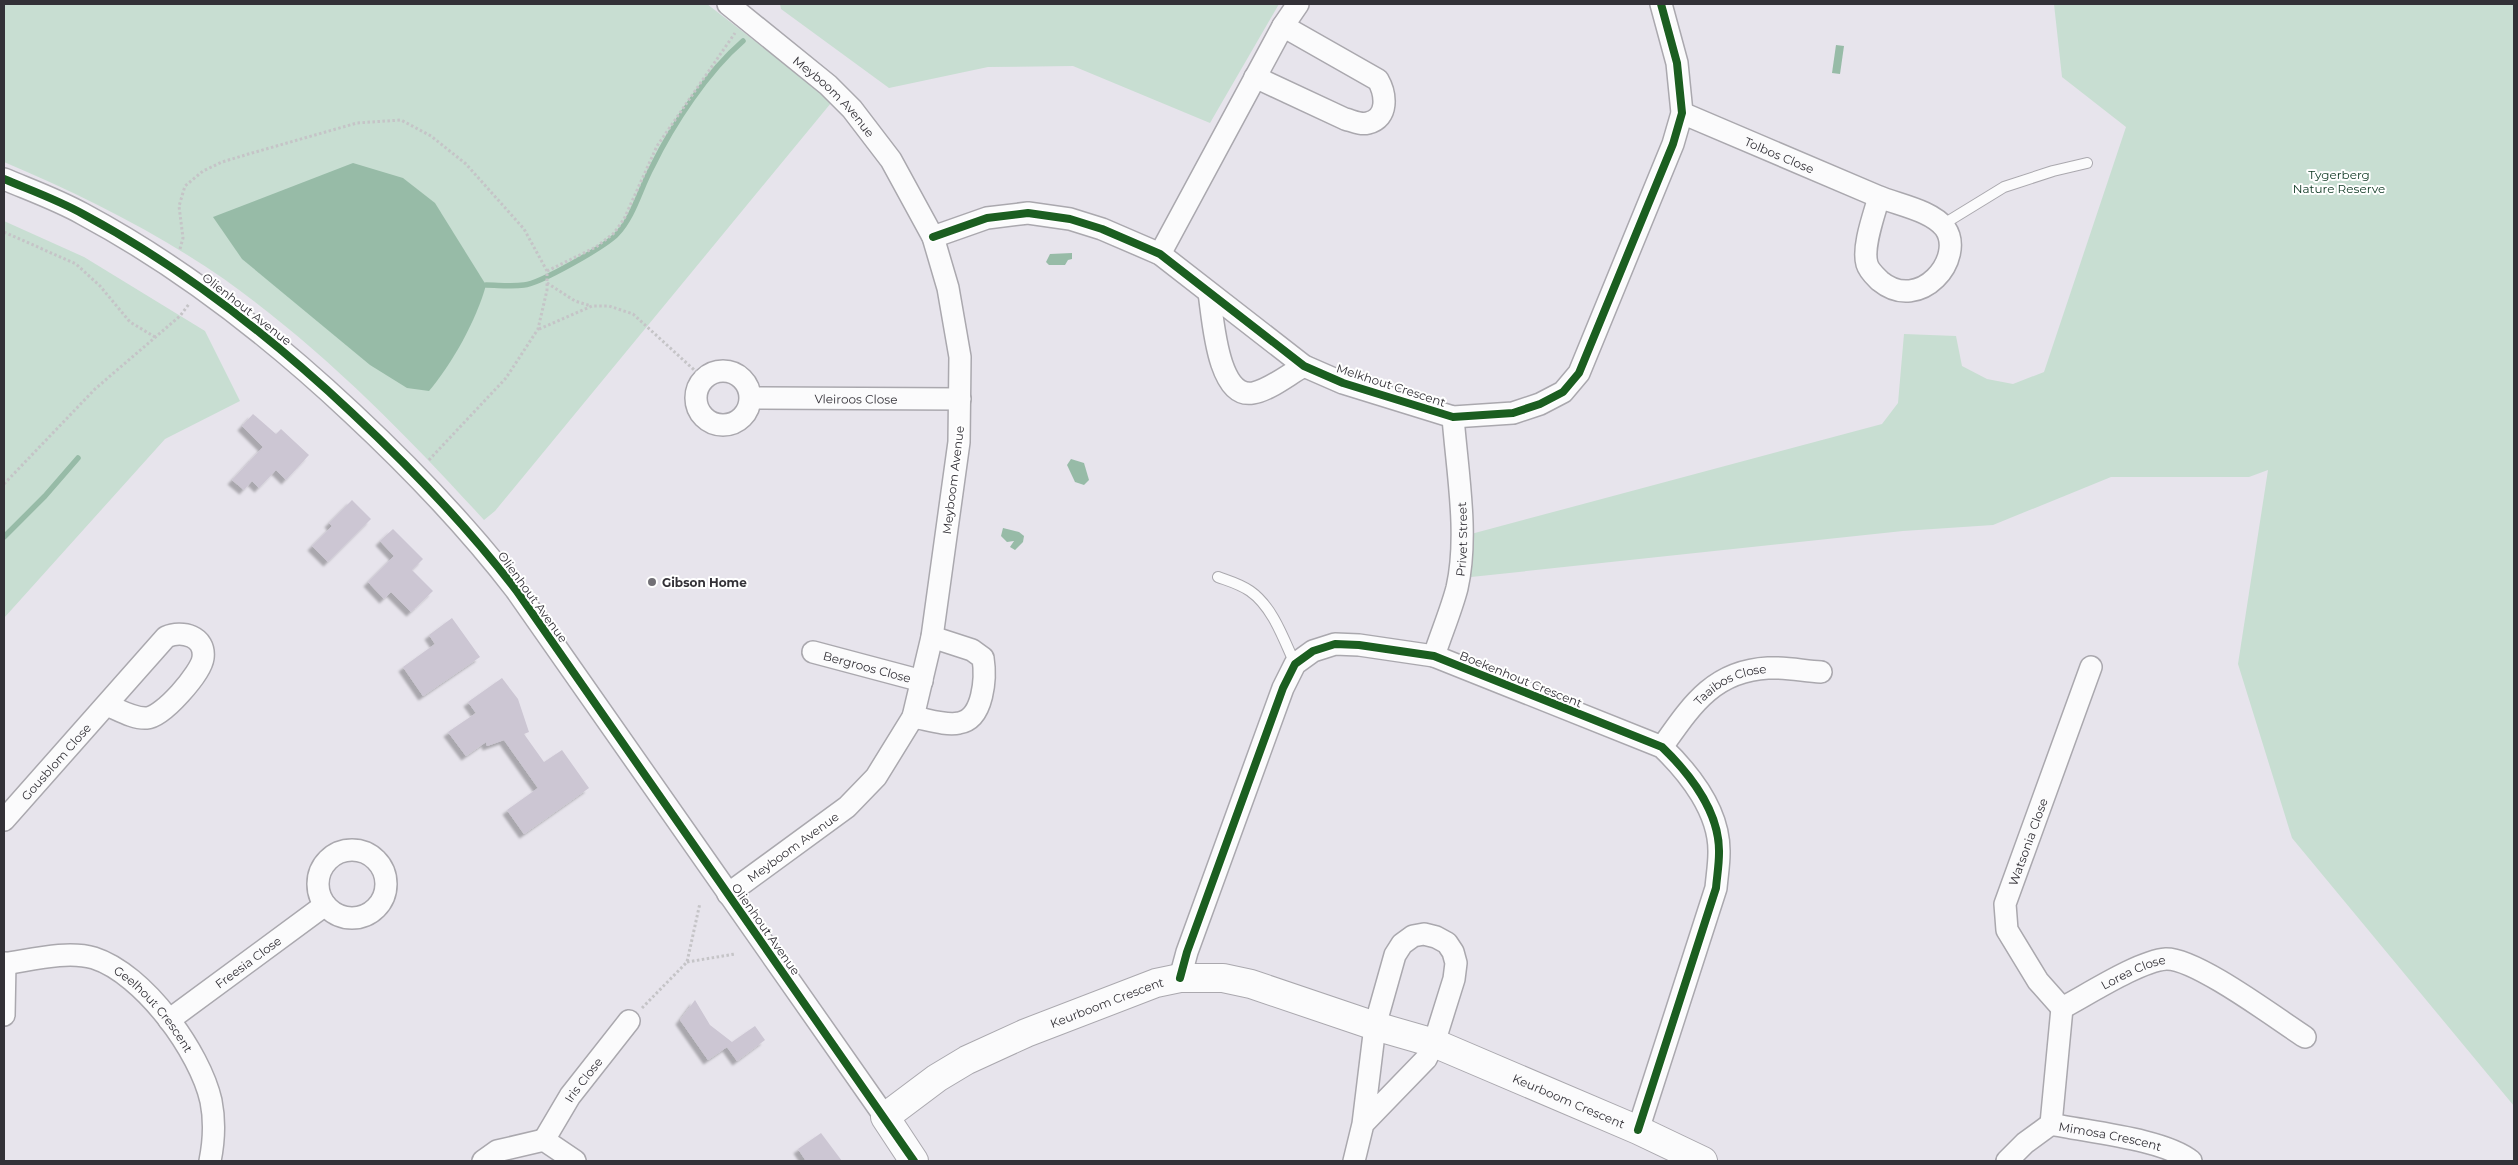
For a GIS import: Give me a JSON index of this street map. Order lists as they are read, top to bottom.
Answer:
{
  "streets": {
    "street": [
      "Meyboom Avenue",
      "Tolbos Close",
      "Olienhout Avenue",
      "Melkhout Crescent",
      "Vleiroos Close",
      "Privet Street",
      "Bergroos Close",
      "Boekenhout Crescent",
      "Taaibos Close",
      "Gousblom Close",
      "Watsonia Close",
      "Freesia Close",
      "Lorea Close",
      "Keurboom Crescent",
      "Geelhout Crescent",
      "Iris Close",
      "Mimosa Crescent"
    ]
  },
  "crossings": [
    ["Meyboom Avenue", "Olienhout Avenue"],
    ["Meyboom Avenue", "Melkhout Crescent"],
    ["Meyboom Avenue", "Vleiroos Close"],
    ["Meyboom Avenue", "Bergroos Close"],
    ["Tolbos Close", "Melkhout Crescent"],
    ["Olienhout Avenue", "Keurboom Crescent"],
    ["Melkhout Crescent", "Privet Street"],
    ["Privet Street", "Boekenhout Crescent"],
    ["Boekenhout Crescent", "Taaibos Close"],
    ["Boekenhout Crescent", "Keurboom Crescent"],
    ["Watsonia Close", "Lorea Close"],
    ["Freesia Close", "Geelhout Crescent"]
  ],
  "parks": ["Tygerberg Nature Reserve"],
  "places": ["Gibson Home"]
}
